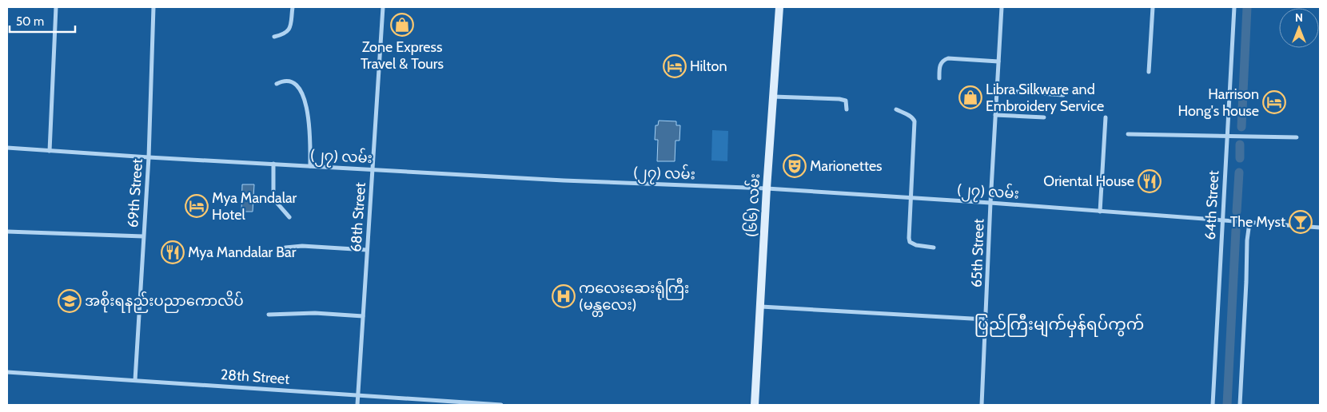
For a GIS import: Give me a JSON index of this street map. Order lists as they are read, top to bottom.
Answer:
{
  "streets": {
    "street": [
      "(၂၇) လမ်း",
      "69th Street",
      "(၆၆) လမ်း",
      "64th Street",
      "68th Street",
      "65th Street",
      "28th Street"
    ]
  },
  "crossings": [
    ["(၂၇) လမ်း", "69th Street"],
    ["(၂၇) လမ်း", "(၆၆) လမ်း"],
    ["(၂၇) လမ်း", "64th Street"],
    ["(၂၇) လမ်း", "68th Street"],
    ["(၂၇) လမ်း", "65th Street"],
    ["69th Street", "28th Street"],
    ["68th Street", "28th Street"]
  ],
  "districts": ["ပြည်ကြီးမျက်မှန်ရပ်ကွက်"],
  "places": {
    "shop": ["Zone Express Travel & Tours", "Libra Silkware and Embroidery Service"],
    "hotel": ["Hilton", "Harrison Hong's house", "Mya Mandalar Hotel"],
    "theatre": ["Marionettes"],
    "restaurant": ["Oriental House", "Mya Mandalar Bar"],
    "bar": ["The Myst"],
    "hospital": ["ကလေးဆေးရုံကြီး (မန္တလေး)"],
    "school or university": ["အစိုးရနည်းပညာကောလိပ်"]
  },
  "scale_bar": "50 m",
  "north": "top"
}
